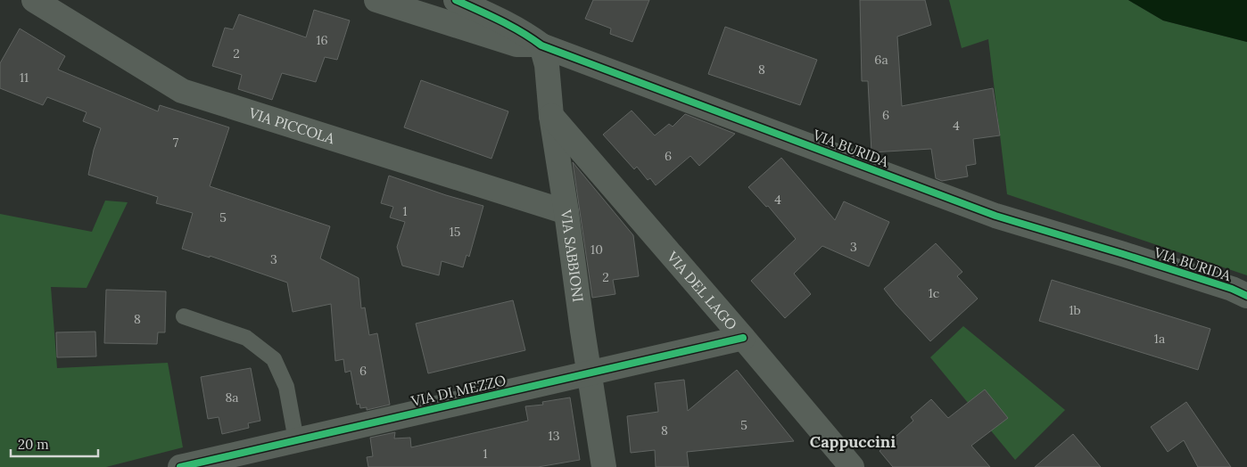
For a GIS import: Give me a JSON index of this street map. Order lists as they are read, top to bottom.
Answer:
{
  "streets": {
    "street": [
      "VIA PICCOLA",
      "VIA BURIDA",
      "VIA SABBIONI",
      "VIA DEL LAGO",
      "VIA DI MEZZO"
    ]
  },
  "crossings": [
    ["VIA PICCOLA", "VIA SABBIONI"],
    ["VIA BURIDA", "VIA SABBIONI"],
    ["VIA SABBIONI", "VIA DEL LAGO"],
    ["VIA SABBIONI", "VIA DI MEZZO"],
    ["VIA DEL LAGO", "VIA DI MEZZO"]
  ],
  "districts": ["Cappuccini"],
  "house_numbers": [
    "16",
    "2",
    "6a",
    "8",
    "11",
    "6",
    "4",
    "7",
    "6",
    "4",
    "1",
    "5",
    "15",
    "3",
    "10",
    "3",
    "2",
    "1c",
    "1b",
    "8",
    "1a",
    "6",
    "8a",
    "5",
    "8",
    "13",
    "1"
  ],
  "scale_bar": "20 m"
}
